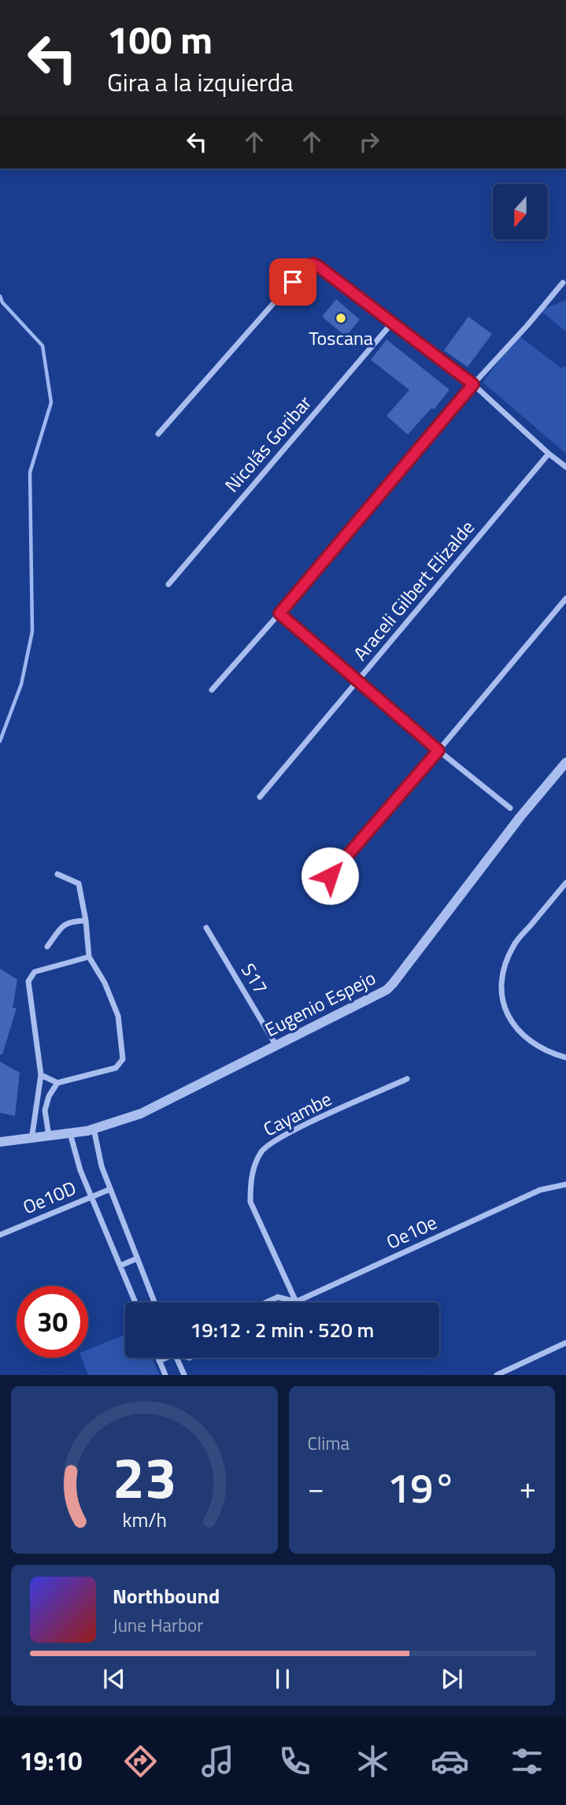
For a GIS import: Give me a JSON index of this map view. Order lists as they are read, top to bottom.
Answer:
{
  "streets": {
    "street": [
      "Nicolás Goribar",
      "Araceli Gilbert Elizalde",
      "S17",
      "Eugenio Espejo",
      "Cayambe",
      "Oe10D",
      "Oe10e"
    ]
  },
  "crossings": [
    ["S17", "Eugenio Espejo"],
    ["Cayambe", "Oe10e"]
  ],
  "places": ["Toscana"],
  "north": "bottom",
  "page": {
    "turn": ["100 m", "Gira a la izquierda"],
    "limit": "30",
    "trip": "19:12 · 2 min · 520 m",
    "tile": "Clima",
    "heat": ["−", "19°", "+"],
    "song": ["Northbound", "June Harbor"],
    "tabs": "19:10",
    "gauge": ["23", "km/h"]
  }
}
